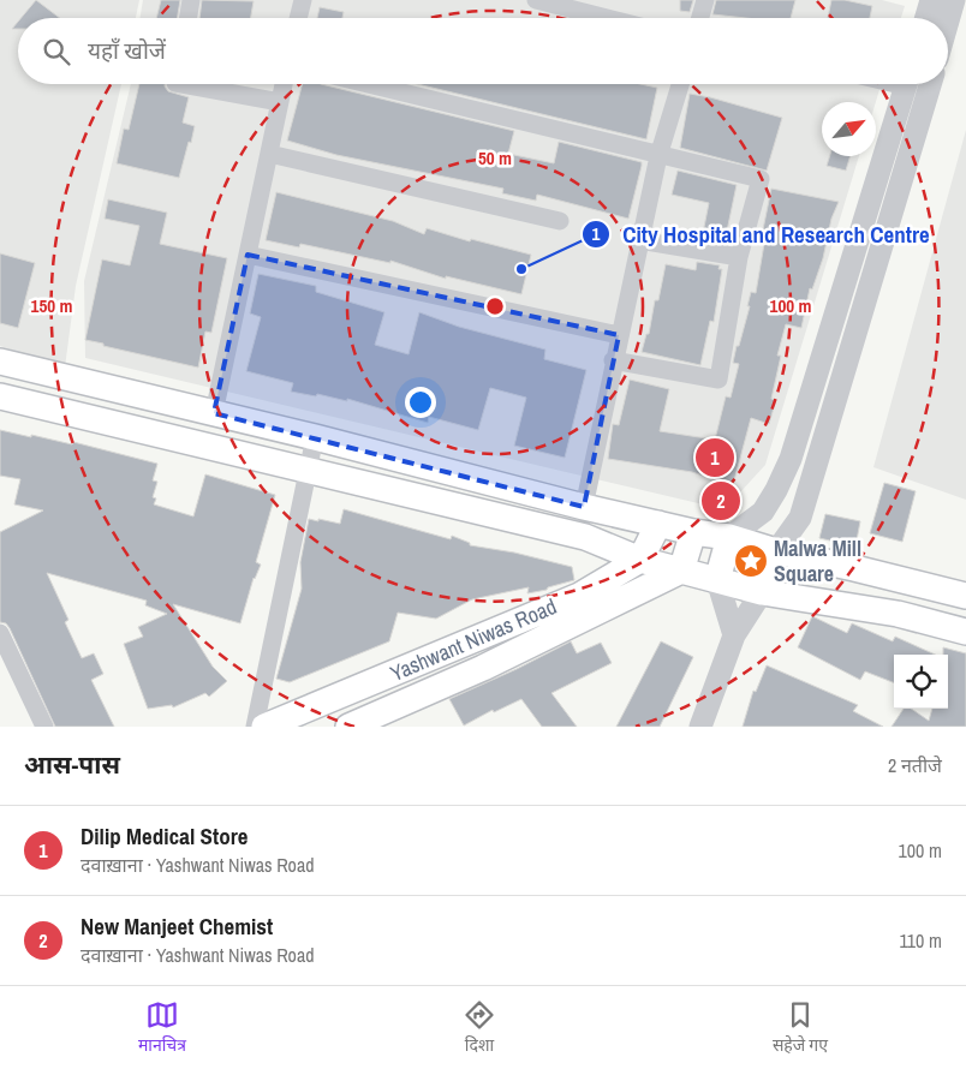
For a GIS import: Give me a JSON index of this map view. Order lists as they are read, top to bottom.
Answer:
{
  "streets": {
    "main road": ["Yashwant Niwas Road"]
  },
  "places": {
    "other": ["City Hospital and Research Centre"],
    "place": ["Malwa Mill Square"]
  },
  "north": "top right",
  "page": {
    "search": "यहाँ खोजें",
    "pins": ["1", "2"],
    "heading": ["आस-पास", "2 नतीजे"],
    "list": [
      {
        "mark": "1",
        "name": "Dilip Medical Store",
        "note": "दवाख़ाना · Yashwant Niwas Road",
        "value": "100 m"
      },
      {
        "mark": "2",
        "name": "New Manjeet Chemist",
        "note": "दवाख़ाना · Yashwant Niwas Road",
        "value": "110 m"
      }
    ],
    "nav": ["मानचित्र", "दिशा", "सहेजे गए"]
  },
  "rings": ["50 m", "100 m", "150 m"]
}
